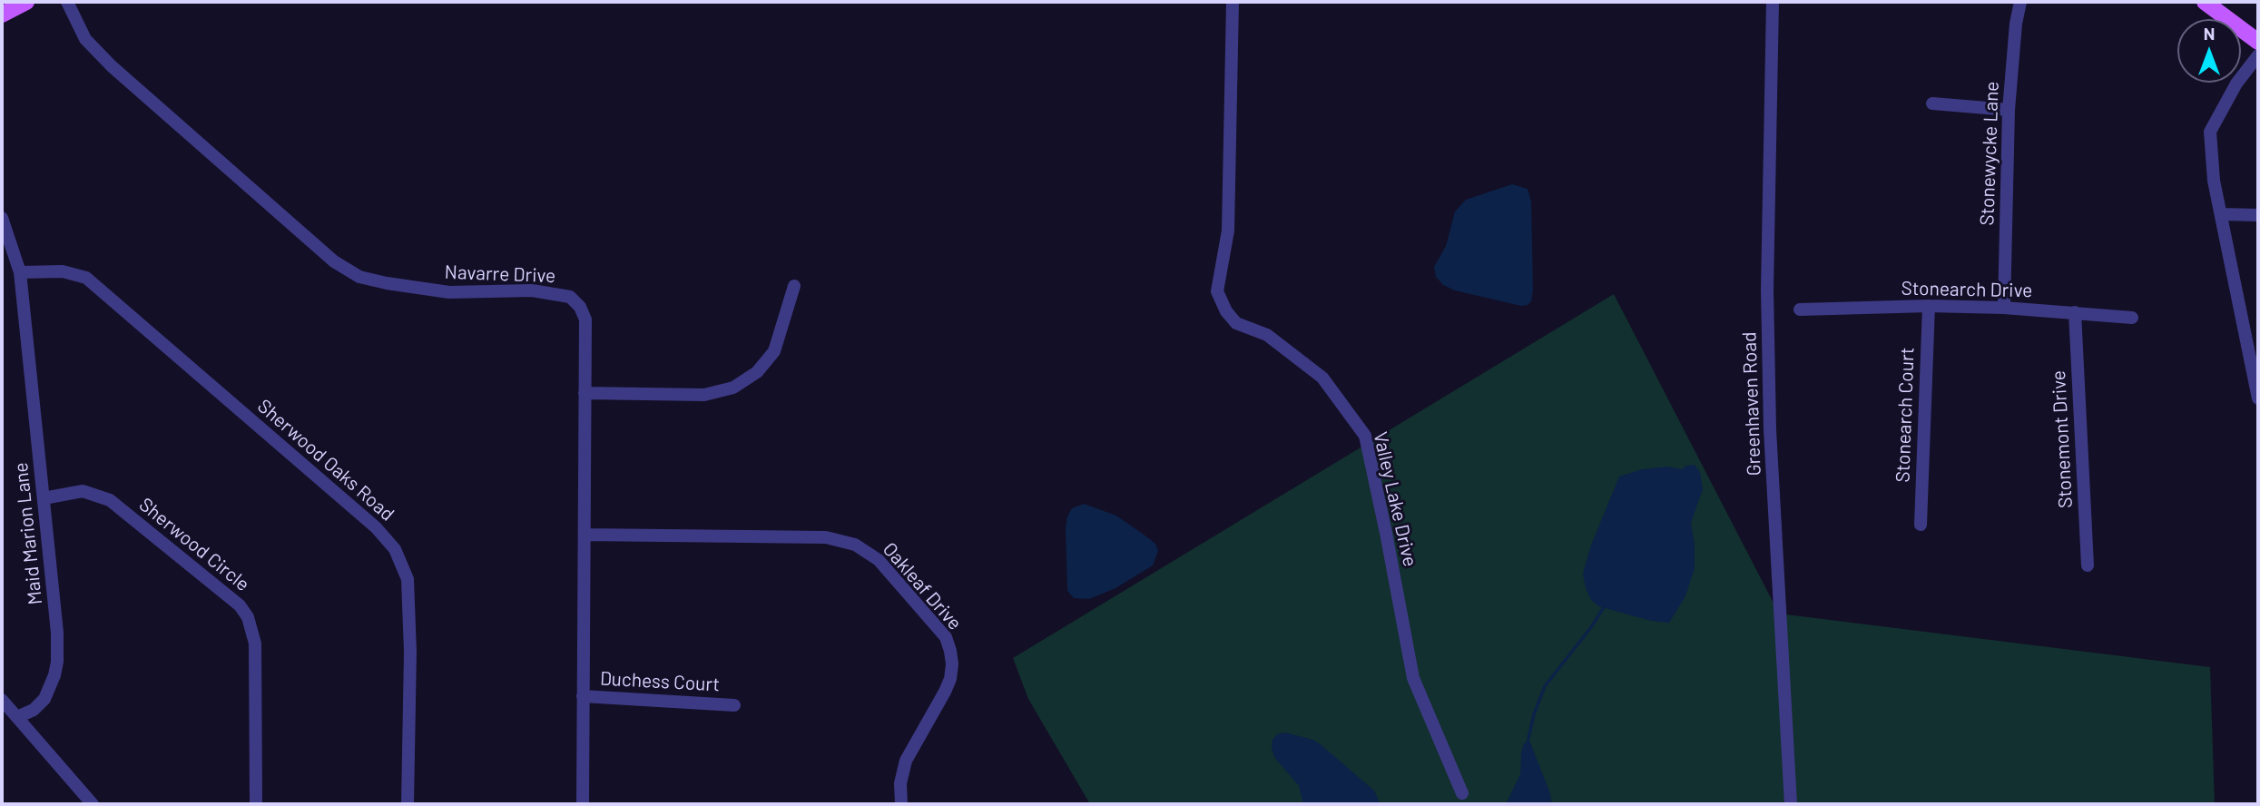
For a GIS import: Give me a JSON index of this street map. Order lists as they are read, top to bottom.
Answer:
{
  "streets": {
    "street": [
      "Stonewycke Lane",
      "Navarre Drive",
      "Stonearch Drive",
      "Greenhaven Road",
      "Stonearch Court",
      "Stonemont Drive",
      "Sherwood Oaks Road",
      "Valley Lake Drive",
      "Maid Marion Lane",
      "Sherwood Circle",
      "Oakleaf Drive",
      "Duchess Court"
    ]
  },
  "crossings": [
    ["Stonewycke Lane", "Stonearch Drive"],
    ["Navarre Drive", "Oakleaf Drive"],
    ["Navarre Drive", "Duchess Court"],
    ["Stonearch Drive", "Stonearch Court"],
    ["Stonearch Drive", "Stonemont Drive"],
    ["Sherwood Oaks Road", "Maid Marion Lane"],
    ["Maid Marion Lane", "Sherwood Circle"]
  ],
  "north": "top"
}
